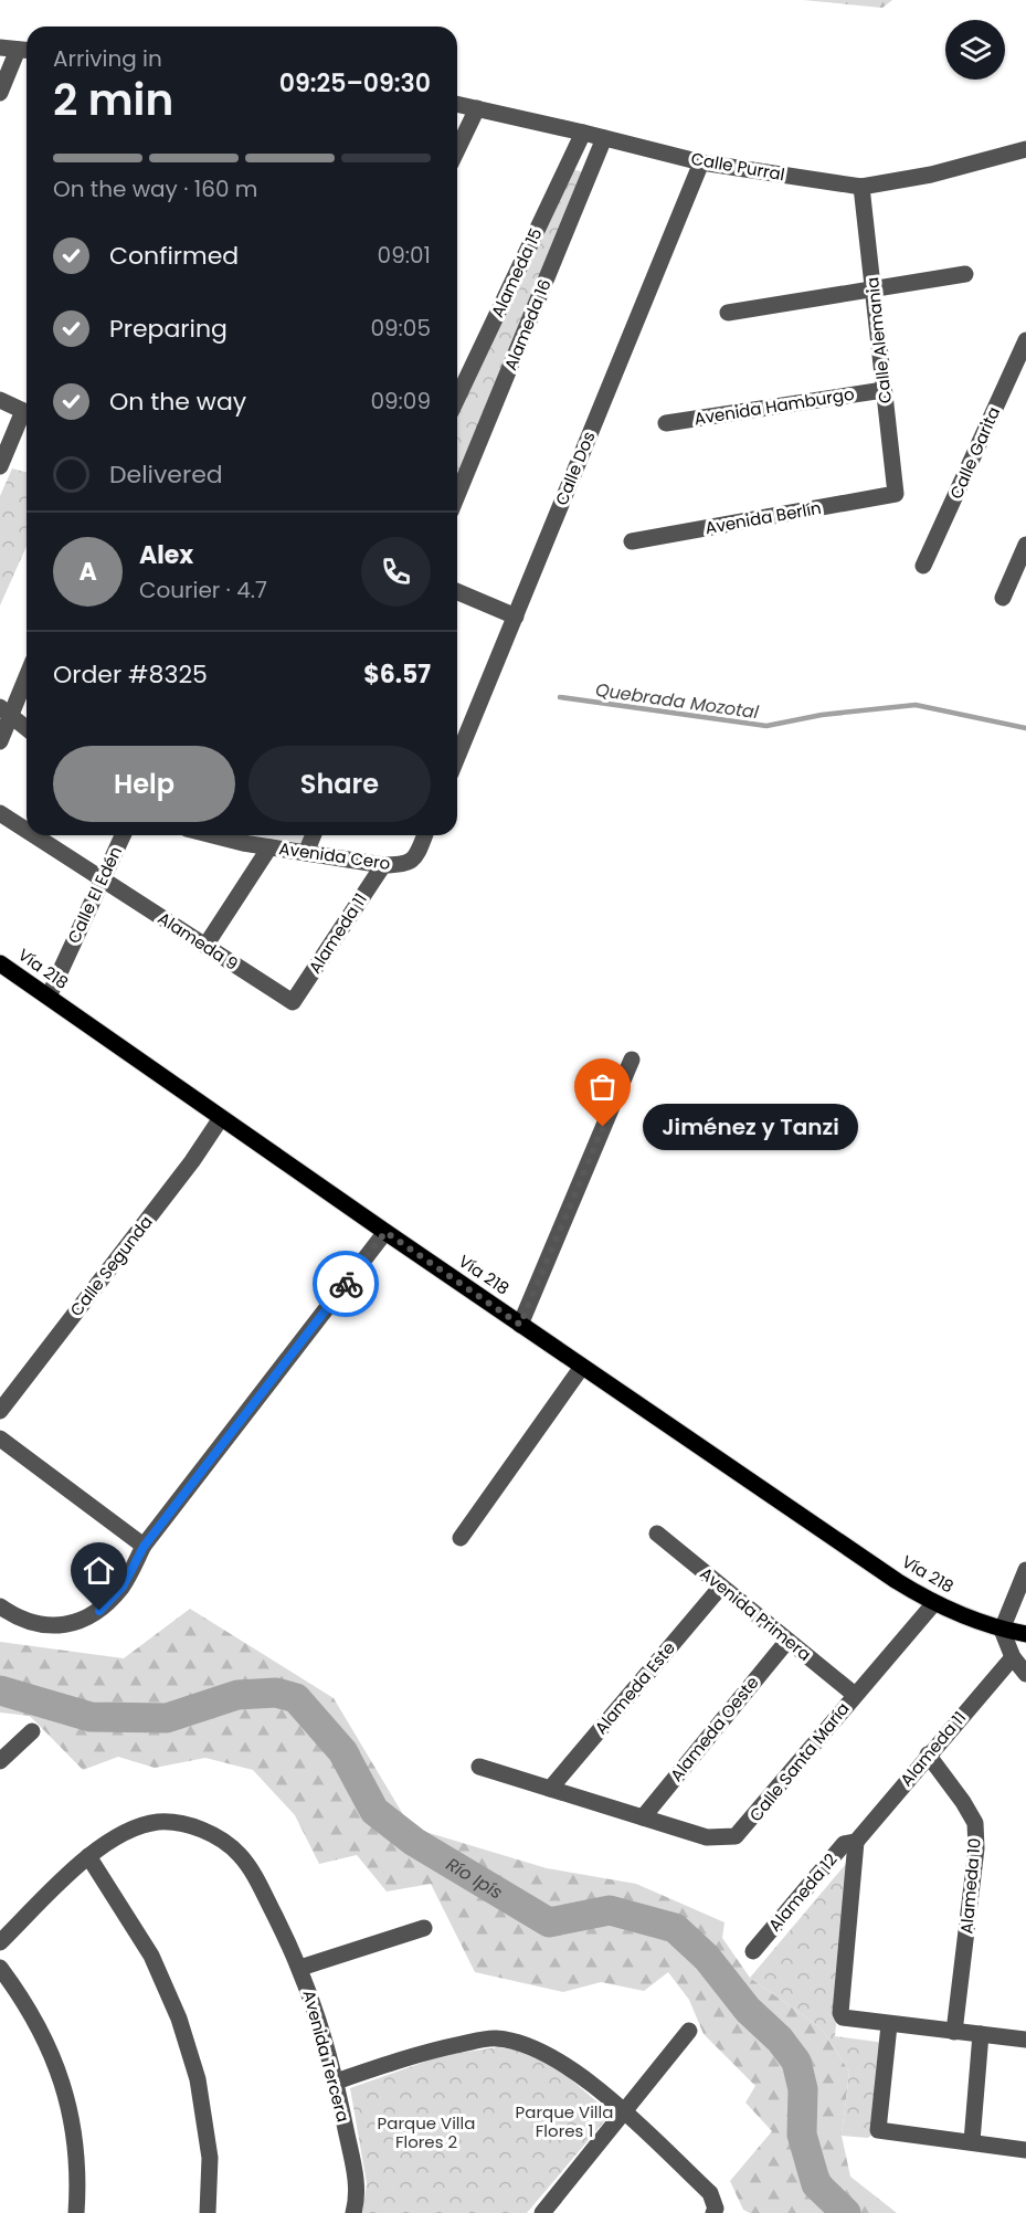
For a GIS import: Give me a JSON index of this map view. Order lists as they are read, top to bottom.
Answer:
{
  "streets": {
    "main road": ["Vía 218"],
    "street": [
      "Calle Purral",
      "Alameda 15",
      "Alameda 16",
      "Calle Alemania",
      "Avenida Hamburgo",
      "Calle Garita",
      "Calle Dos",
      "Avenida Berlín",
      "Avenida Cero",
      "Calle El Edén",
      "Alameda 11",
      "Alameda 9",
      "Calle Segunda",
      "Avenida Primera",
      "Alameda Este",
      "Alameda Oeste",
      "Calle Santa María",
      "Alameda 10",
      "Alameda 12",
      "Avenida Tercera"
    ]
  },
  "crossings": [
    ["Calle Purral", "Alameda 15"],
    ["Calle Purral", "Alameda 16"],
    ["Calle Purral", "Calle Alemania"],
    ["Calle Purral", "Calle Dos"],
    ["Calle Alemania", "Avenida Hamburgo"],
    ["Calle Alemania", "Avenida Berlín"],
    ["Avenida Cero", "Alameda 11"],
    ["Calle El Edén", "Alameda 9"],
    ["Calle El Edén", "Vía 218"],
    ["Alameda 11", "Alameda 9"],
    ["Alameda 11", "Alameda 10"],
    ["Alameda 11", "Alameda 12"],
    ["Vía 218", "Calle Segunda"],
    ["Vía 218", "Calle Santa María"],
    ["Avenida Primera", "Alameda Este"],
    ["Avenida Primera", "Alameda Oeste"],
    ["Avenida Primera", "Calle Santa María"],
    ["Alameda Este", "Calle Santa María"],
    ["Alameda Oeste", "Calle Santa María"]
  ],
  "water": ["Quebrada Mozotal", "Río Ipís"],
  "parks": ["Parque Villa Flores 1", "Parque Villa Flores 2"],
  "places": ["Jiménez y Tanzi"],
  "page": {
    "heading": ["2 min", "Arriving in", "09:25–09:30"],
    "panel": [
      "Alex",
      "Courier · 4.7",
      "Order #8325",
      "$6.57"
    ],
    "bar": "On the way · 160 m",
    "list": [
      ["Confirmed", "09:01"],
      ["Preparing", "09:05"],
      ["On the way", "09:09"],
      "Delivered"
    ],
    "round": "A",
    "buttons": ["Help", "Share"],
    "bubble": "Jiménez y Tanzi"
  }
}
